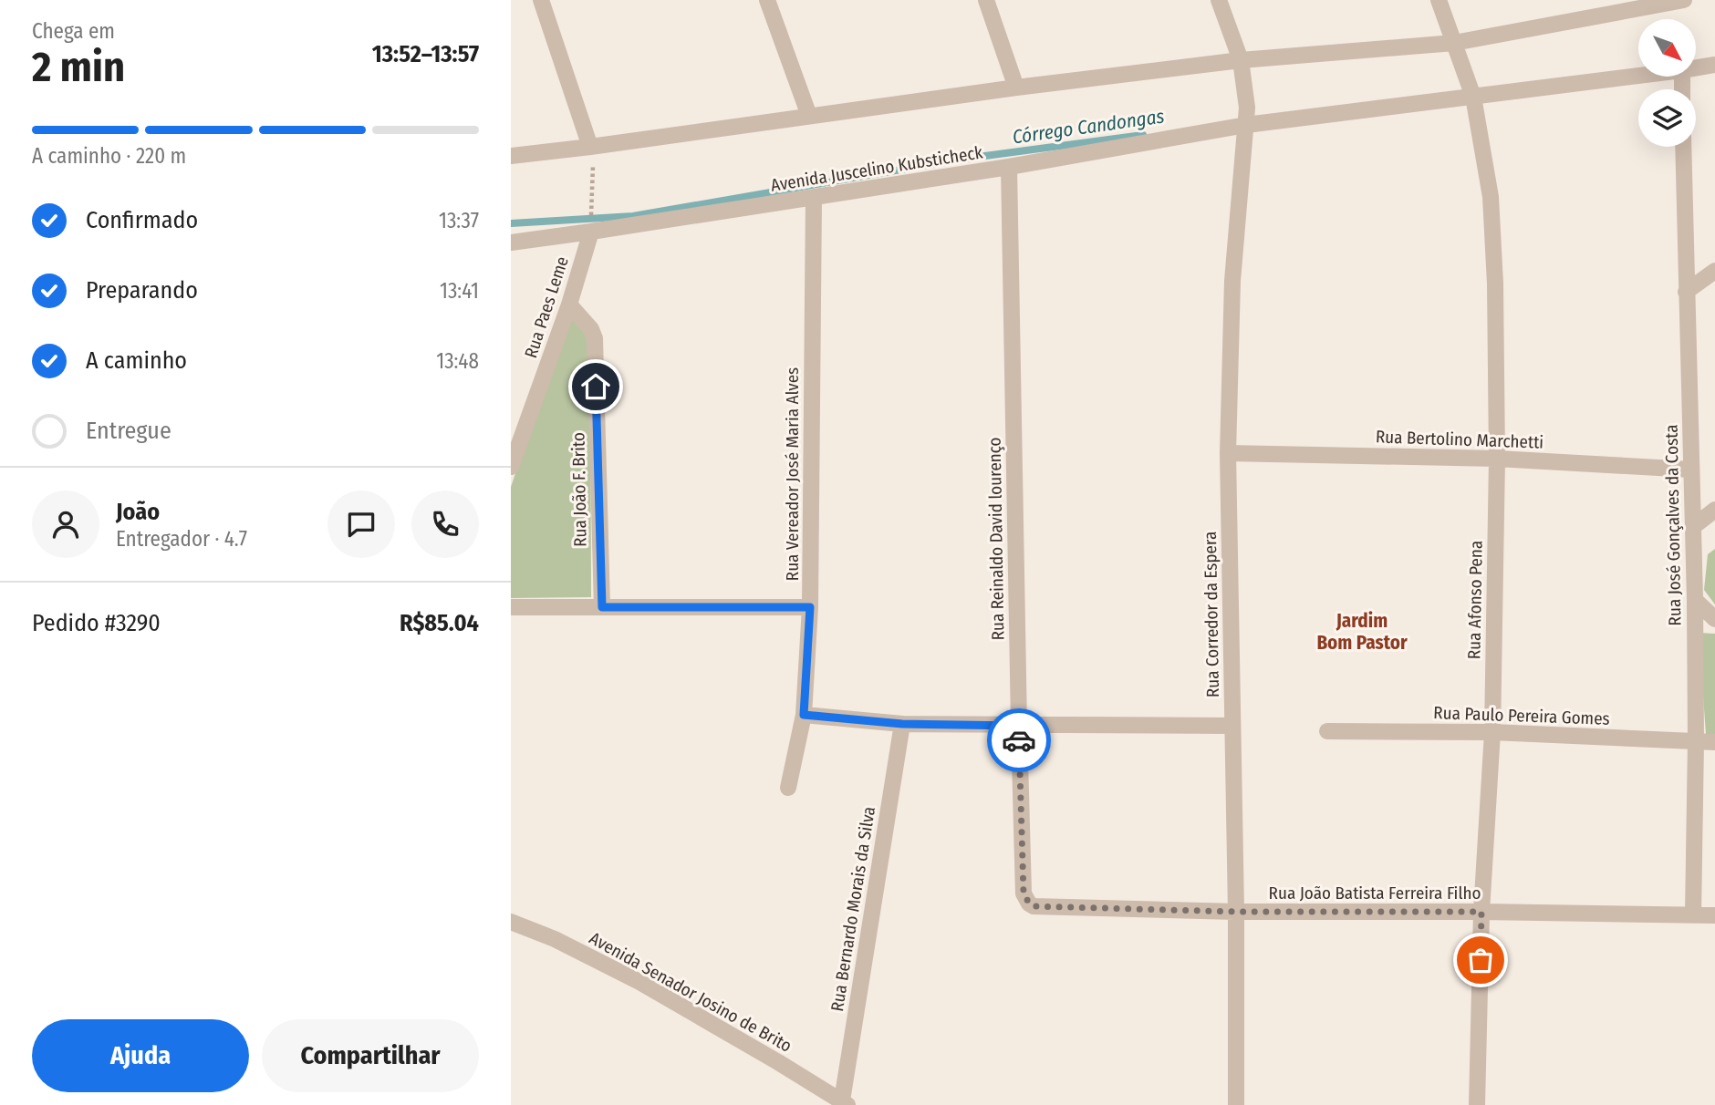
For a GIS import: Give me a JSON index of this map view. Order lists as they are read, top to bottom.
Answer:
{
  "streets": {
    "street": [
      "Avenida Juscelino Kubsticheck",
      "Rua Paes Leme",
      "Rua Bertolino Marchetti",
      "Rua Vereador José Maria Alves",
      "Rua João F. Brito",
      "Rua José Gonçalves da Costa",
      "Rua Reinaldo David lourenço",
      "Rua Afonso Pena",
      "Rua Corredor da Espera",
      "Rua Paulo Pereira Gomes",
      "Rua João Batista Ferreira Filho",
      "Rua Bernardo Morais da Silva",
      "Avenida Senador Josino de Brito"
    ]
  },
  "crossings": [
    ["Avenida Juscelino Kubsticheck", "Rua Paes Leme"],
    ["Avenida Juscelino Kubsticheck", "Rua Vereador José Maria Alves"],
    ["Avenida Juscelino Kubsticheck", "Rua Reinaldo David lourenço"],
    ["Avenida Juscelino Kubsticheck", "Rua Afonso Pena"],
    ["Avenida Juscelino Kubsticheck", "Rua Corredor da Espera"],
    ["Rua Paes Leme", "Rua João F. Brito"],
    ["Rua Bertolino Marchetti", "Rua José Gonçalves da Costa"],
    ["Rua Bertolino Marchetti", "Rua Afonso Pena"],
    ["Rua Bertolino Marchetti", "Rua Corredor da Espera"],
    ["Rua José Gonçalves da Costa", "Rua Paulo Pereira Gomes"],
    ["Rua José Gonçalves da Costa", "Rua João Batista Ferreira Filho"],
    ["Rua Reinaldo David lourenço", "Rua João Batista Ferreira Filho"],
    ["Rua Afonso Pena", "Rua Paulo Pereira Gomes"],
    ["Rua Afonso Pena", "Rua João Batista Ferreira Filho"],
    ["Rua Corredor da Espera", "Rua João Batista Ferreira Filho"],
    ["Rua Bernardo Morais da Silva", "Avenida Senador Josino de Brito"]
  ],
  "districts": ["Jardim Bom Pastor"],
  "water": ["Córrego Candongas"],
  "north": "bottom right",
  "page": {
    "heading": ["2 min", "Chega em", "13:52–13:57"],
    "panel": [
      "João",
      "Entregador · 4.7",
      "Pedido #3290",
      "R$85.04"
    ],
    "bar": "A caminho · 220 m",
    "list": [
      ["Confirmado", "13:37"],
      ["Preparando", "13:41"],
      ["A caminho", "13:48"],
      "Entregue"
    ],
    "buttons": ["Ajuda", "Compartilhar"]
  }
}
